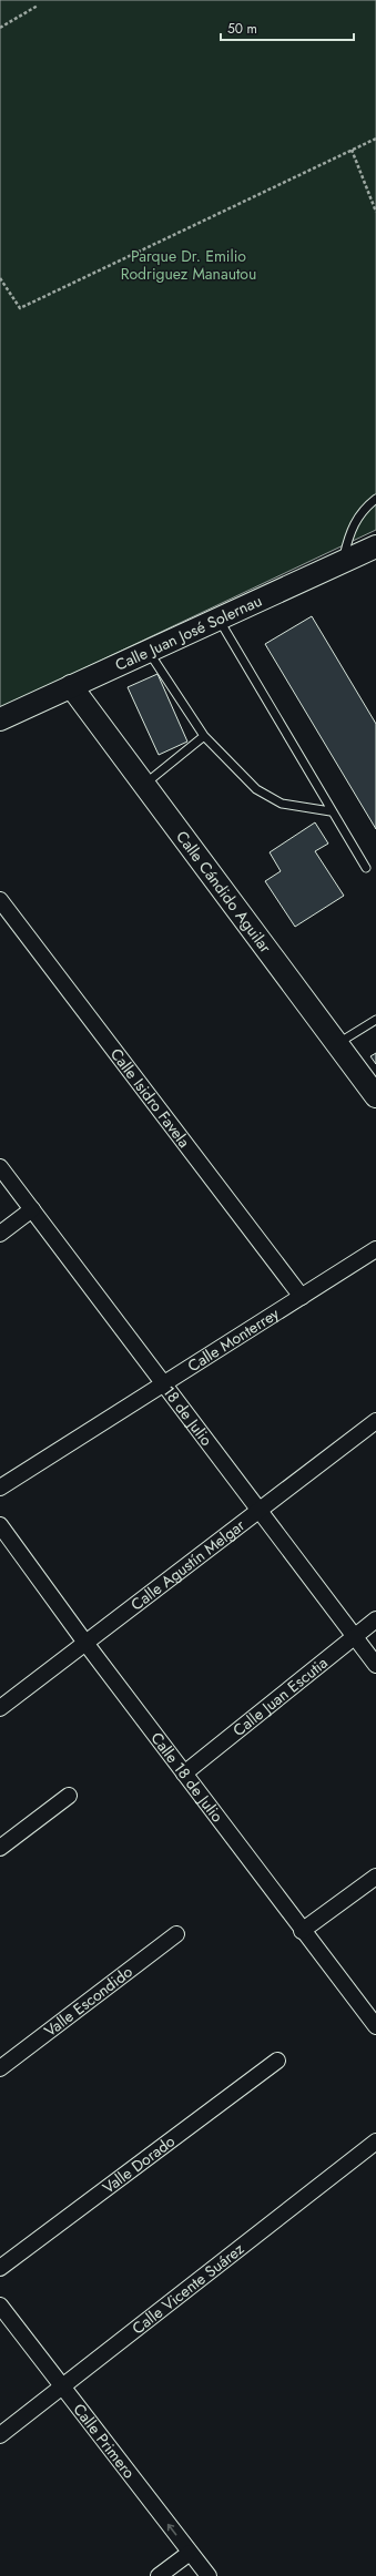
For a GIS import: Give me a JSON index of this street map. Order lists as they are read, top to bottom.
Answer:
{
  "streets": {
    "street": [
      "Calle Juan José Solernau",
      "Calle Cándido Aguilar",
      "Calle Isidro Favela",
      "Calle Monterrey",
      "18 de Julio",
      "Calle Agustín Melgar",
      "Calle Juan Escutia",
      "Calle 18 de Julio",
      "Valle Escondido",
      "Valle Dorado",
      "Calle Vicente Suárez",
      "Calle Primero"
    ]
  },
  "crossings": [
    ["Calle Juan José Solernau", "Calle Cándido Aguilar"],
    ["Calle Isidro Favela", "Calle Monterrey"],
    ["Calle Monterrey", "18 de Julio"],
    ["18 de Julio", "Calle Agustín Melgar"],
    ["18 de Julio", "Calle Juan Escutia"],
    ["Calle Agustín Melgar", "Calle 18 de Julio"],
    ["Calle Juan Escutia", "Calle 18 de Julio"],
    ["Calle Vicente Suárez", "Calle Primero"]
  ],
  "one_way": ["Calle Primero"],
  "parks": ["Parque Dr. Emilio Rodriguez Manautou"],
  "scale_bar": "50 m"
}
